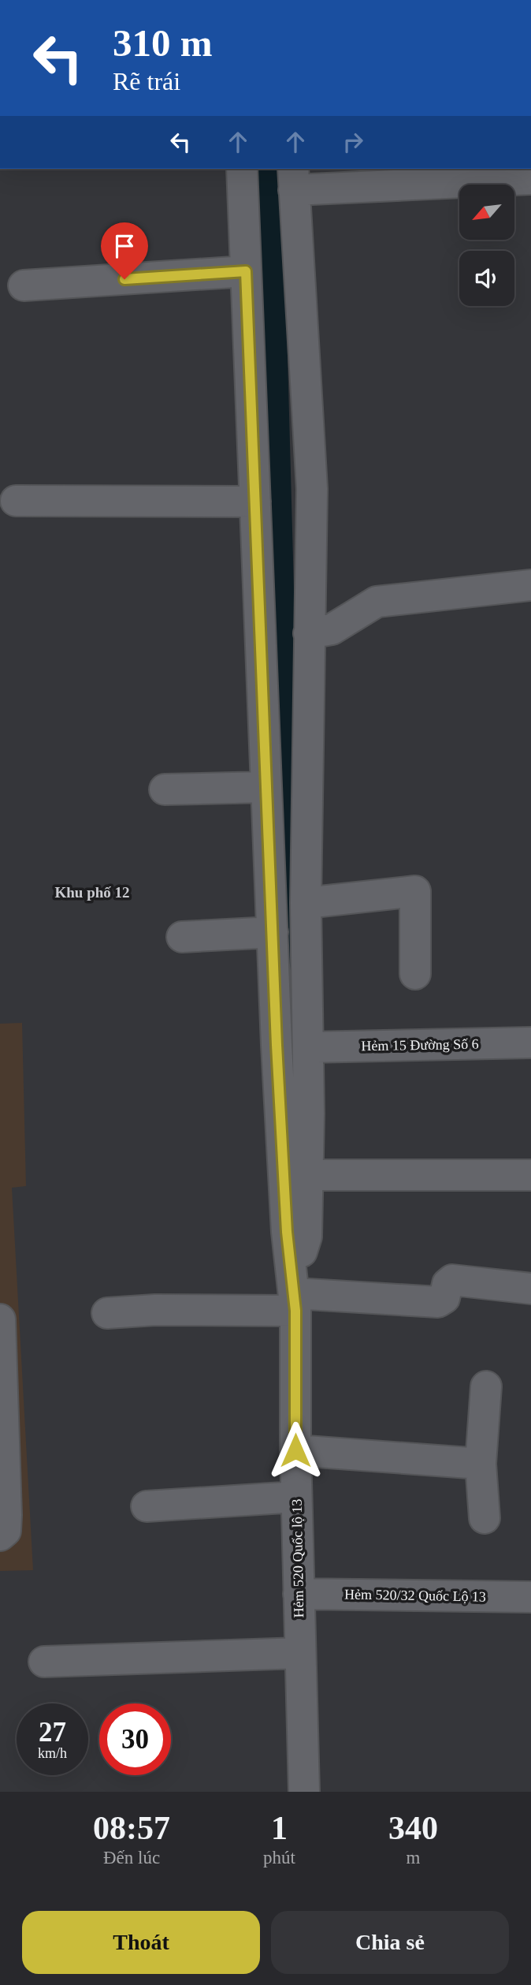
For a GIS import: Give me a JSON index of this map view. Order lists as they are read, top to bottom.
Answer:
{
  "streets": {
    "street": ["Hẻm 15 Đường Số 6", "Hẻm 520 Quốc lộ 13", "Hẻm 520/32 Quốc Lộ 13"]
  },
  "crossings": [
    ["Hẻm 520 Quốc lộ 13", "Hẻm 520/32 Quốc Lộ 13"]
  ],
  "districts": ["Khu phố 12"],
  "north": "bottom left",
  "page": {
    "turn": ["310 m", "Rẽ trái"],
    "speed": "27 km/h",
    "limit": "30",
    "eta": [
      "08:57",
      "Đến lúc",
      "1",
      "phút",
      "340",
      "m"
    ],
    "buttons": ["Thoát", "Chia sẻ"]
  }
}
